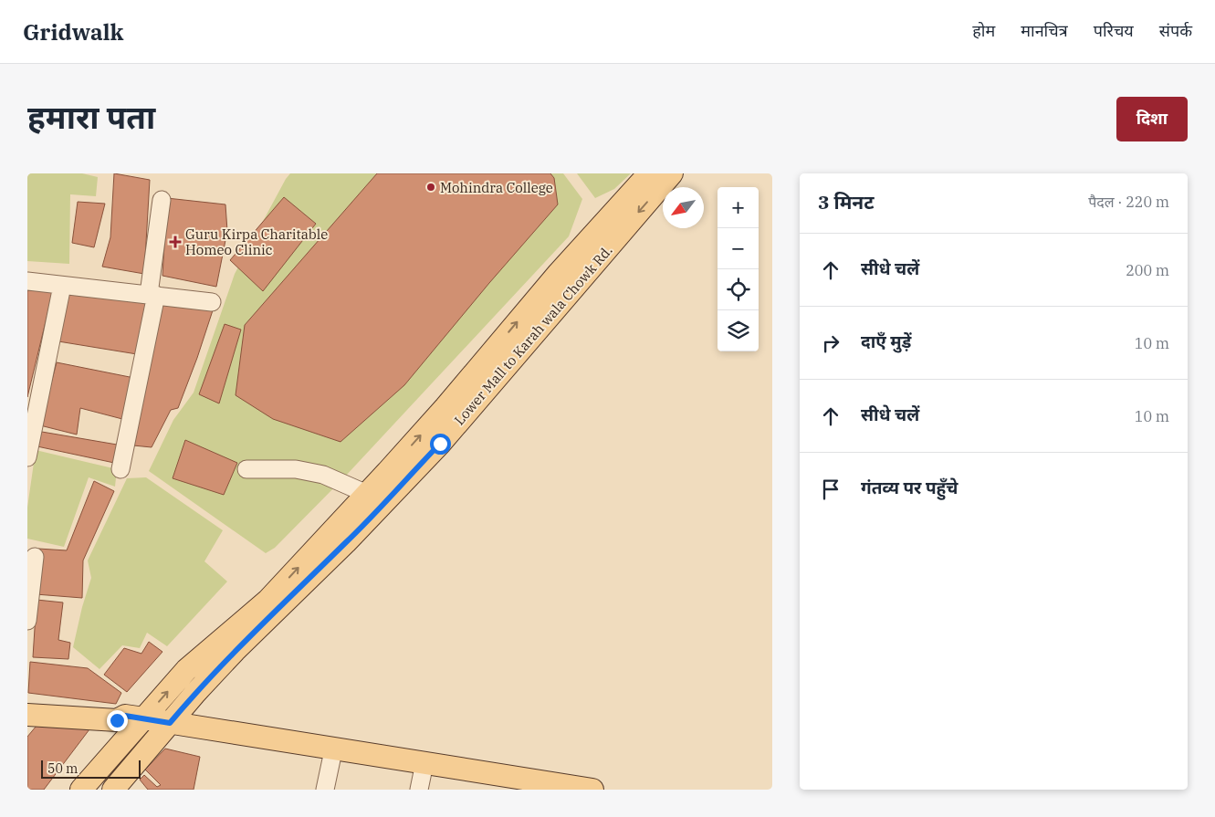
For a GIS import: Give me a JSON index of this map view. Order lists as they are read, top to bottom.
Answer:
{
  "streets": {
    "main road": ["Lower Mall to Karah wala Chowk Rd."]
  },
  "places": {
    "other": ["Mohindra College"],
    "health": ["Guru Kirpa Charitable Homeo Clinic"]
  },
  "scale_bar": "50 m",
  "north": "bottom left",
  "page": {
    "header": "Gridwalk",
    "nav": [
      "होम",
      "मानचित्र",
      "परिचय",
      "संपर्क"
    ],
    "title": "हमारा पता",
    "buttons": "दिशा",
    "heading": ["3 मिनट", "पैदल · 220 m"],
    "map_buttons": ["+", "−"],
    "list": [
      ["सीधे चलें", "200 m"],
      ["दाएँ मुड़ें", "10 m"],
      ["सीधे चलें", "10 m"],
      "गंतव्य पर पहुँचे"
    ],
    "scale": "50 m"
  }
}
